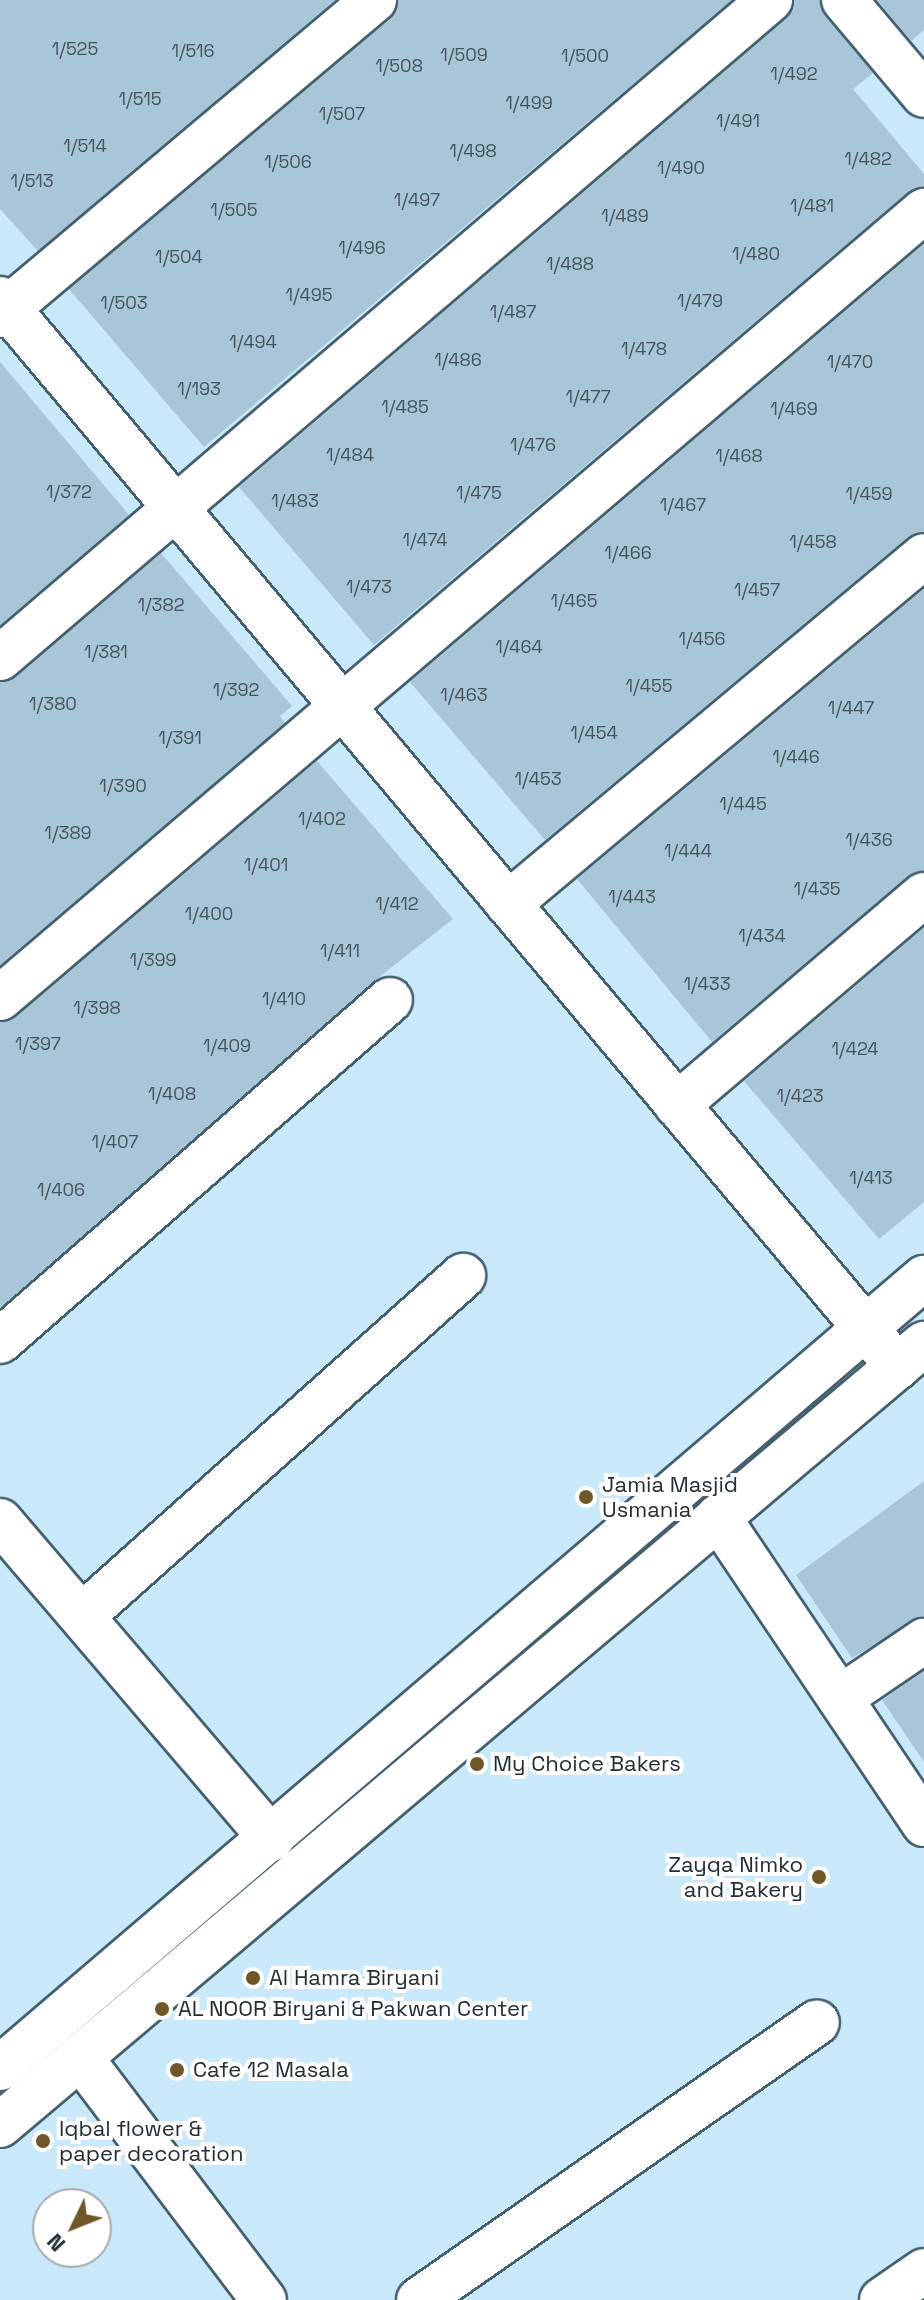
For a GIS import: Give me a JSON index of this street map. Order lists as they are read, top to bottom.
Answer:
{
  "places": [
    "Jamia Masjid Usmania",
    "My Choice Bakers",
    "Zayqa Nimko and Bakery",
    "Al Hamra Biryani",
    "AL NOOR Biryani & Pakwan Center",
    "Cafe 12 Masala",
    "Iqbal flower & paper decoration"
  ],
  "house_numbers": [
    "1/525",
    "1/516",
    "1/509",
    "1/500",
    "1/508",
    "1/492",
    "1/515",
    "1/499",
    "1/507",
    "1/491",
    "1/514",
    "1/498",
    "1/482",
    "1/506",
    "1/490",
    "1/513",
    "1/497",
    "1/481",
    "1/505",
    "1/489",
    "1/496",
    "1/480",
    "1/504",
    "1/488",
    "1/495",
    "1/479",
    "1/503",
    "1/487",
    "1/494",
    "1/478",
    "1/486",
    "1/470",
    "1/193",
    "1/477",
    "1/485",
    "1/469",
    "1/476",
    "1/484",
    "1/468",
    "1/372",
    "1/475",
    "1/459",
    "1/483",
    "1/467",
    "1/474",
    "1/458",
    "1/466",
    "1/473",
    "1/457",
    "1/465",
    "1/382",
    "1/456",
    "1/464",
    "1/381",
    "1/455",
    "1/392",
    "1/463",
    "1/380",
    "1/447",
    "1/454",
    "1/391",
    "1/446",
    "1/453",
    "1/390",
    "1/445",
    "1/402",
    "1/389",
    "1/436",
    "1/444",
    "1/401",
    "1/435",
    "1/443",
    "1/412",
    "1/400",
    "1/434",
    "1/411",
    "1/399",
    "1/433",
    "1/410",
    "1/398",
    "1/397",
    "1/409",
    "1/424",
    "1/408",
    "1/423",
    "1/407",
    "1/413",
    "1/406"
  ],
  "north": "bottom left"
}
